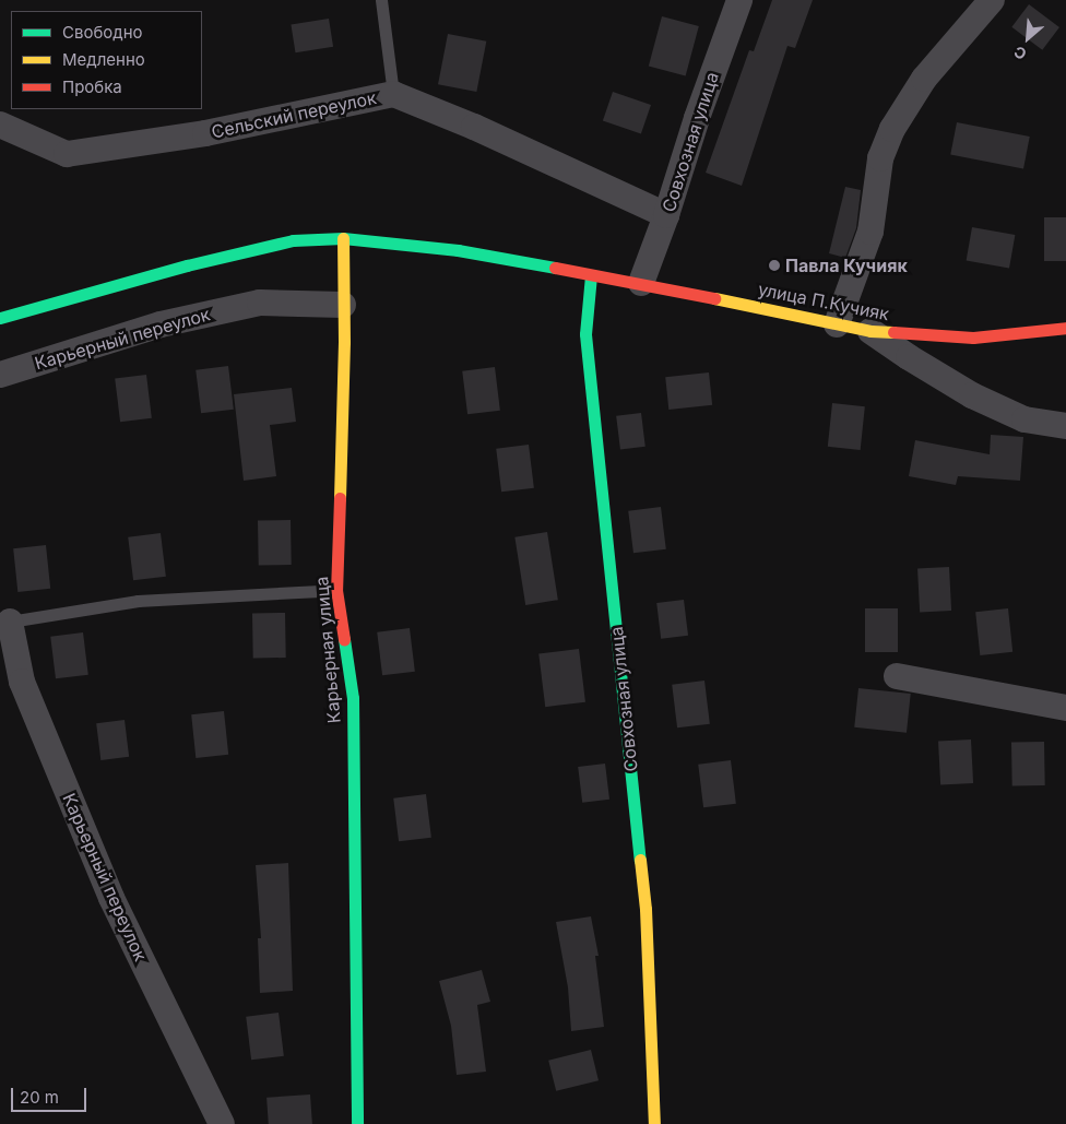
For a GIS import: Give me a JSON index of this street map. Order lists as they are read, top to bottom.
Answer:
{
  "streets": {
    "street": [
      "Сельский переулок",
      "Совхозная улица",
      "улица П.Кучияк",
      "Карьерный переулок",
      "Карьерная улица"
    ]
  },
  "crossings": [
    ["Сельский переулок", "Совхозная улица"],
    ["Совхозная улица", "улица П.Кучияк"],
    ["улица П.Кучияк", "Карьерная улица"],
    ["Карьерный переулок", "Карьерная улица"]
  ],
  "places": ["Павла Кучияк"],
  "legend": ["Свободно", "Медленно", "Пробка"],
  "scale_bar": "20 m",
  "north": "bottom left"
}
